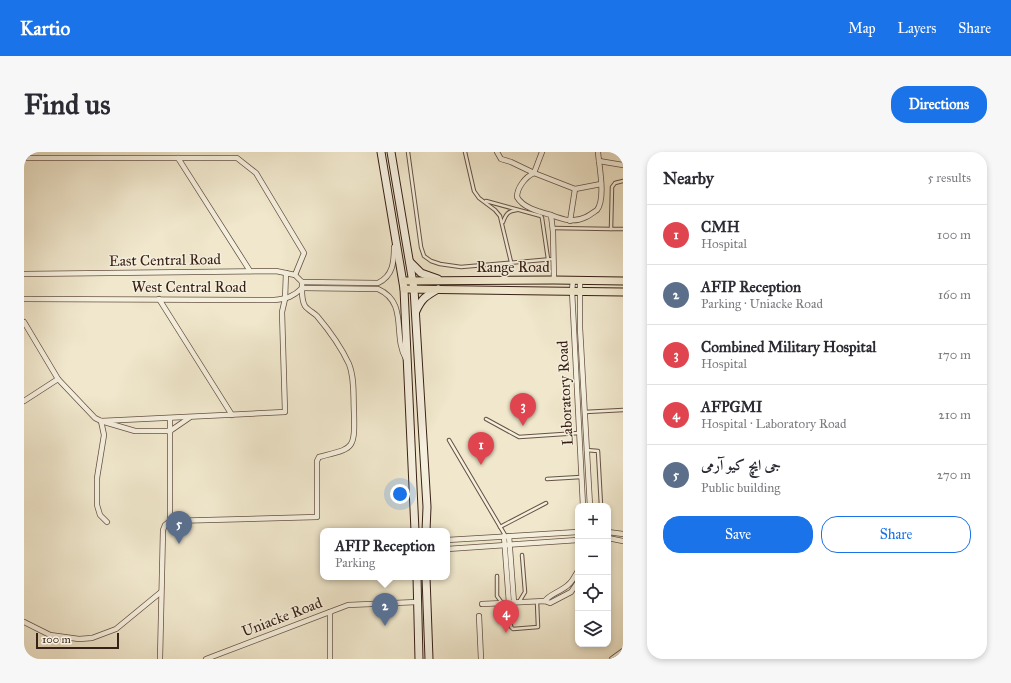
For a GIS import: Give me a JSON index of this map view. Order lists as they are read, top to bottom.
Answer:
{
  "streets": {
    "main road": ["Range Road"],
    "street": [
      "East Central Road",
      "West Central Road",
      "Laboratory Road",
      "Uniacke Road"
    ]
  },
  "crossings": [
    ["Range Road", "Laboratory Road"]
  ],
  "scale_bar": "100 m",
  "page": {
    "header": "Kartio",
    "nav": ["Map", "Layers", "Share"],
    "buttons": [
      "Directions",
      ["Save", "Share"]
    ],
    "title": "Find us",
    "heading": ["Nearby", "5 results"],
    "list": [
      {
        "mark": "1",
        "name": "CMH",
        "note": "Hospital",
        "value": "100 m"
      },
      {
        "mark": "2",
        "name": "AFIP Reception",
        "note": "Parking · Uniacke Road",
        "value": "160 m"
      },
      {
        "mark": "3",
        "name": "Combined Military Hospital",
        "note": "Hospital",
        "value": "170 m"
      },
      {
        "mark": "4",
        "name": "AFPGMI",
        "note": "Hospital · Laboratory Road",
        "value": "210 m"
      },
      {
        "mark": "5",
        "name": "جی ایچ کیو آرمی",
        "note": "Public building",
        "value": "270 m"
      }
    ],
    "pins": [
      "3",
      "1",
      "5",
      "2",
      "4"
    ],
    "map_buttons": ["+", "−"],
    "popup": ["AFIP Reception", "Parking"],
    "scale": "100 m"
  }
}
